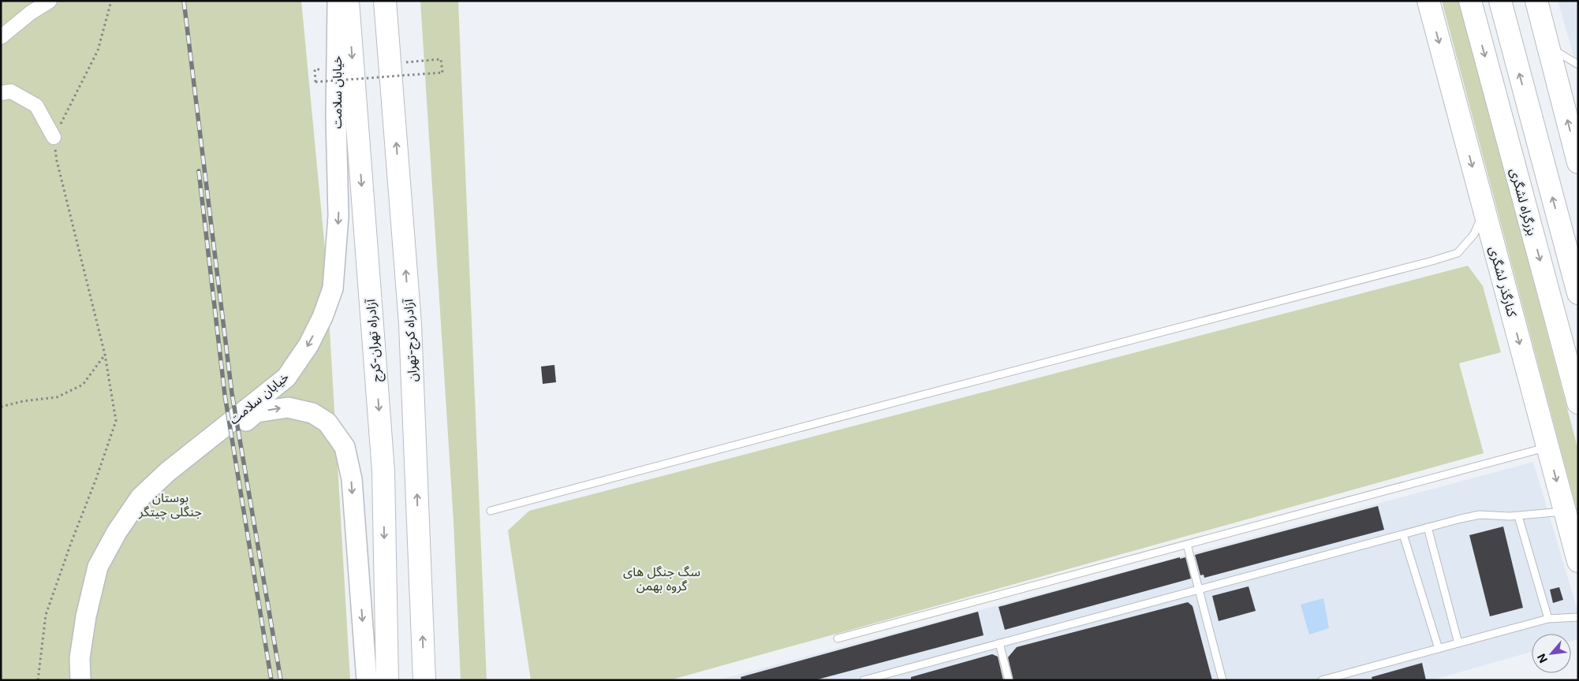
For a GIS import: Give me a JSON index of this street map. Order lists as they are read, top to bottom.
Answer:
{
  "streets": {
    "main road": [
      "خیابان سلامت",
      "بزرگراه لشگری",
      "کنارگذر لشگری",
      "آزادراه تهران-کرج",
      "آزادراه کرج-تهران"
    ]
  },
  "one_way": ["آزادراه تهران-کرج", "آزادراه کرج-تهران"],
  "parks": ["بوستان جنگلی چیتگر", "سگ جنگل های گروه بهمن"],
  "north": "bottom left"
}
